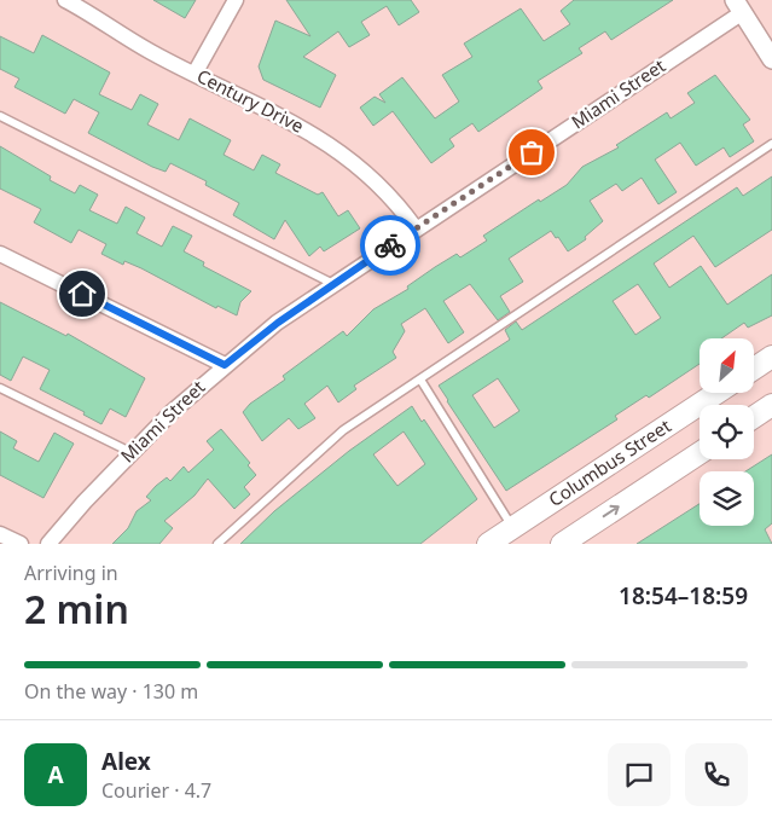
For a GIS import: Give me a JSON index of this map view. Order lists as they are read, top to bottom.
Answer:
{
  "streets": {
    "main road": ["Columbus Street"],
    "street": ["Miami Street", "Century Drive"]
  },
  "crossings": [
    ["Miami Street", "Century Drive"]
  ],
  "north": "top right",
  "page": {
    "heading": ["2 min", "Arriving in", "18:54–18:59"],
    "panel": ["Alex", "Courier · 4.7"],
    "bar": "On the way · 130 m",
    "round": "A"
  }
}
